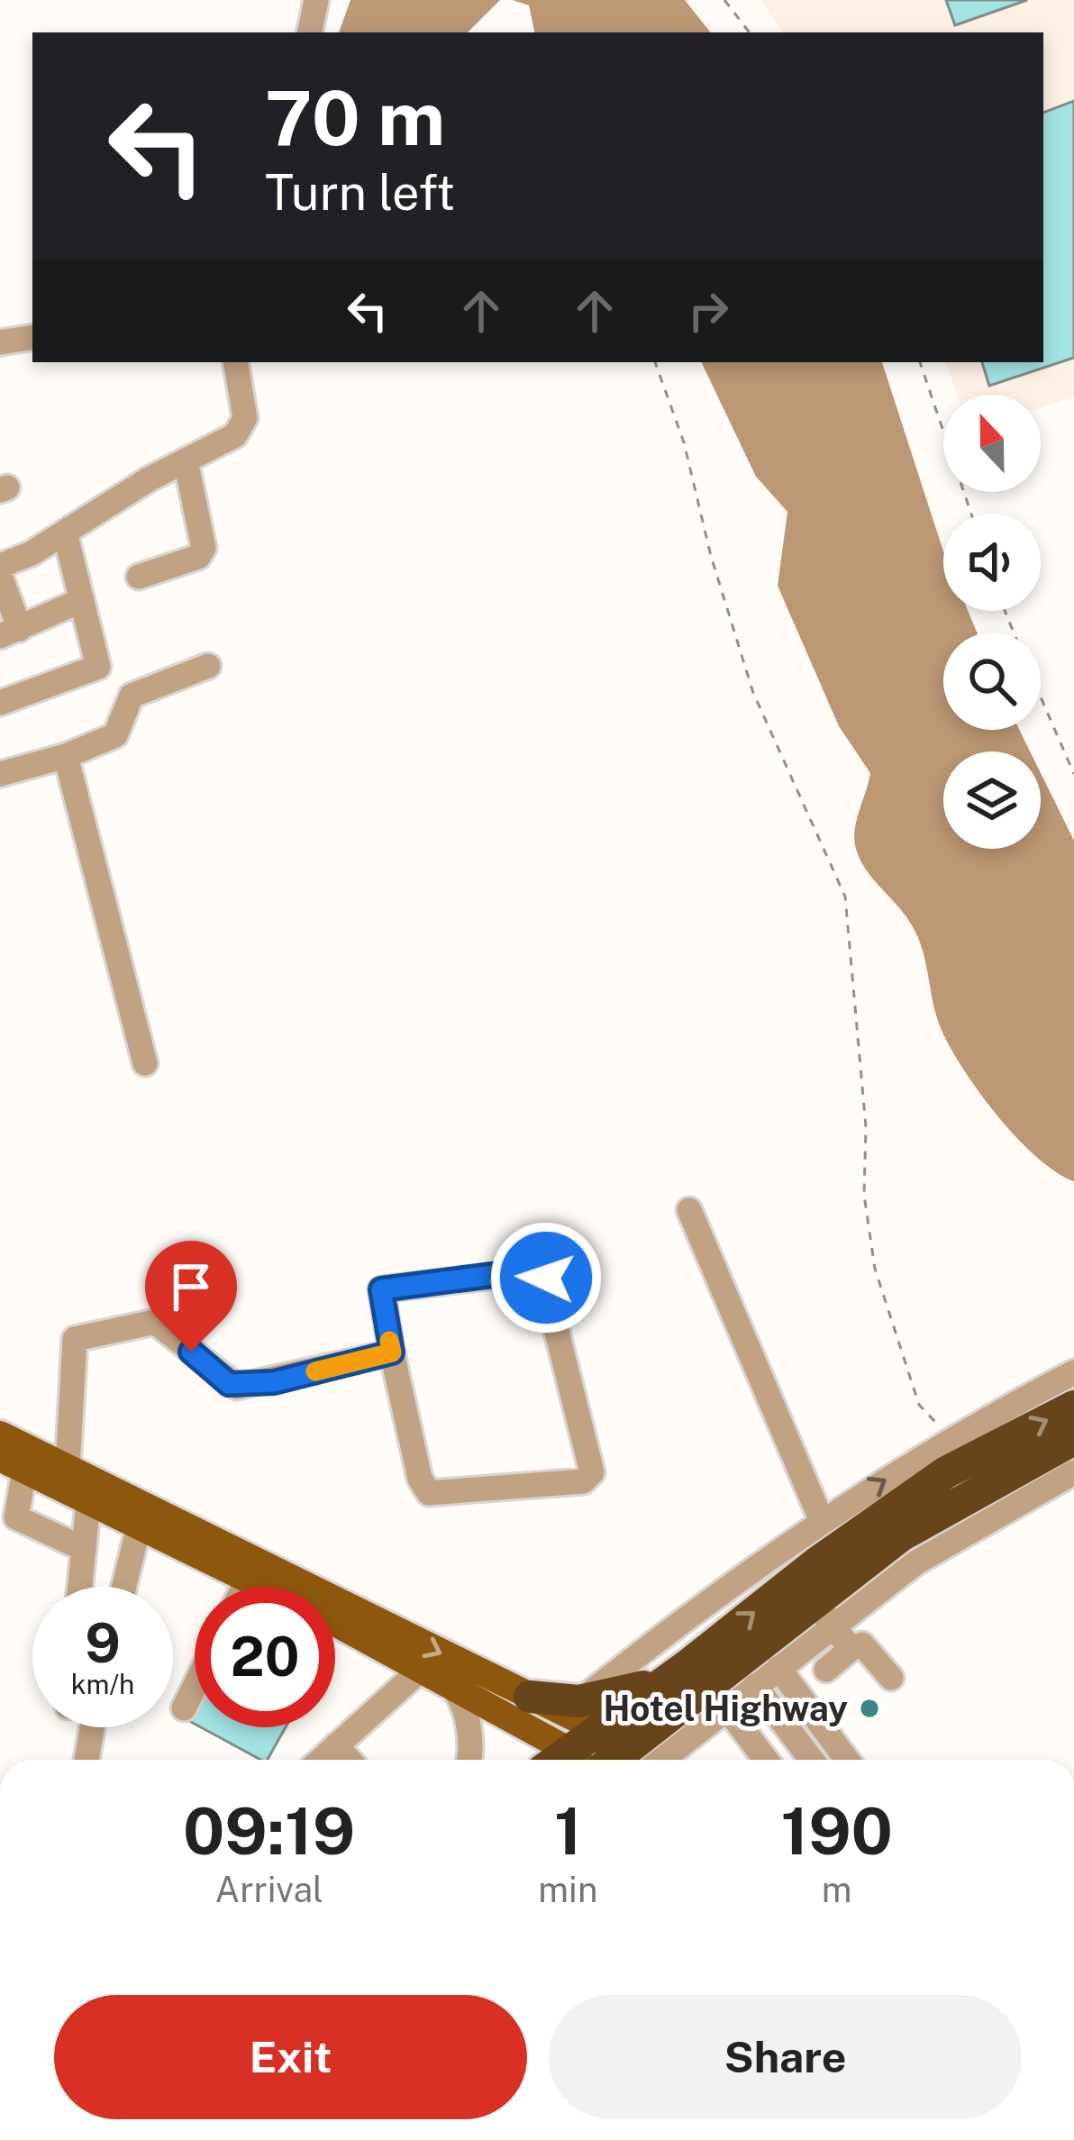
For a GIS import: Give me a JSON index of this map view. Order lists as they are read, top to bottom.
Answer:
{
  "places": ["Hotel Highway"],
  "north": "top",
  "page": {
    "turn": ["70 m", "Turn left"],
    "speed": "9 km/h",
    "limit": "20",
    "eta": [
      "09:19",
      "Arrival",
      "1",
      "min",
      "190",
      "m"
    ],
    "buttons": ["Exit", "Share"]
  }
}
